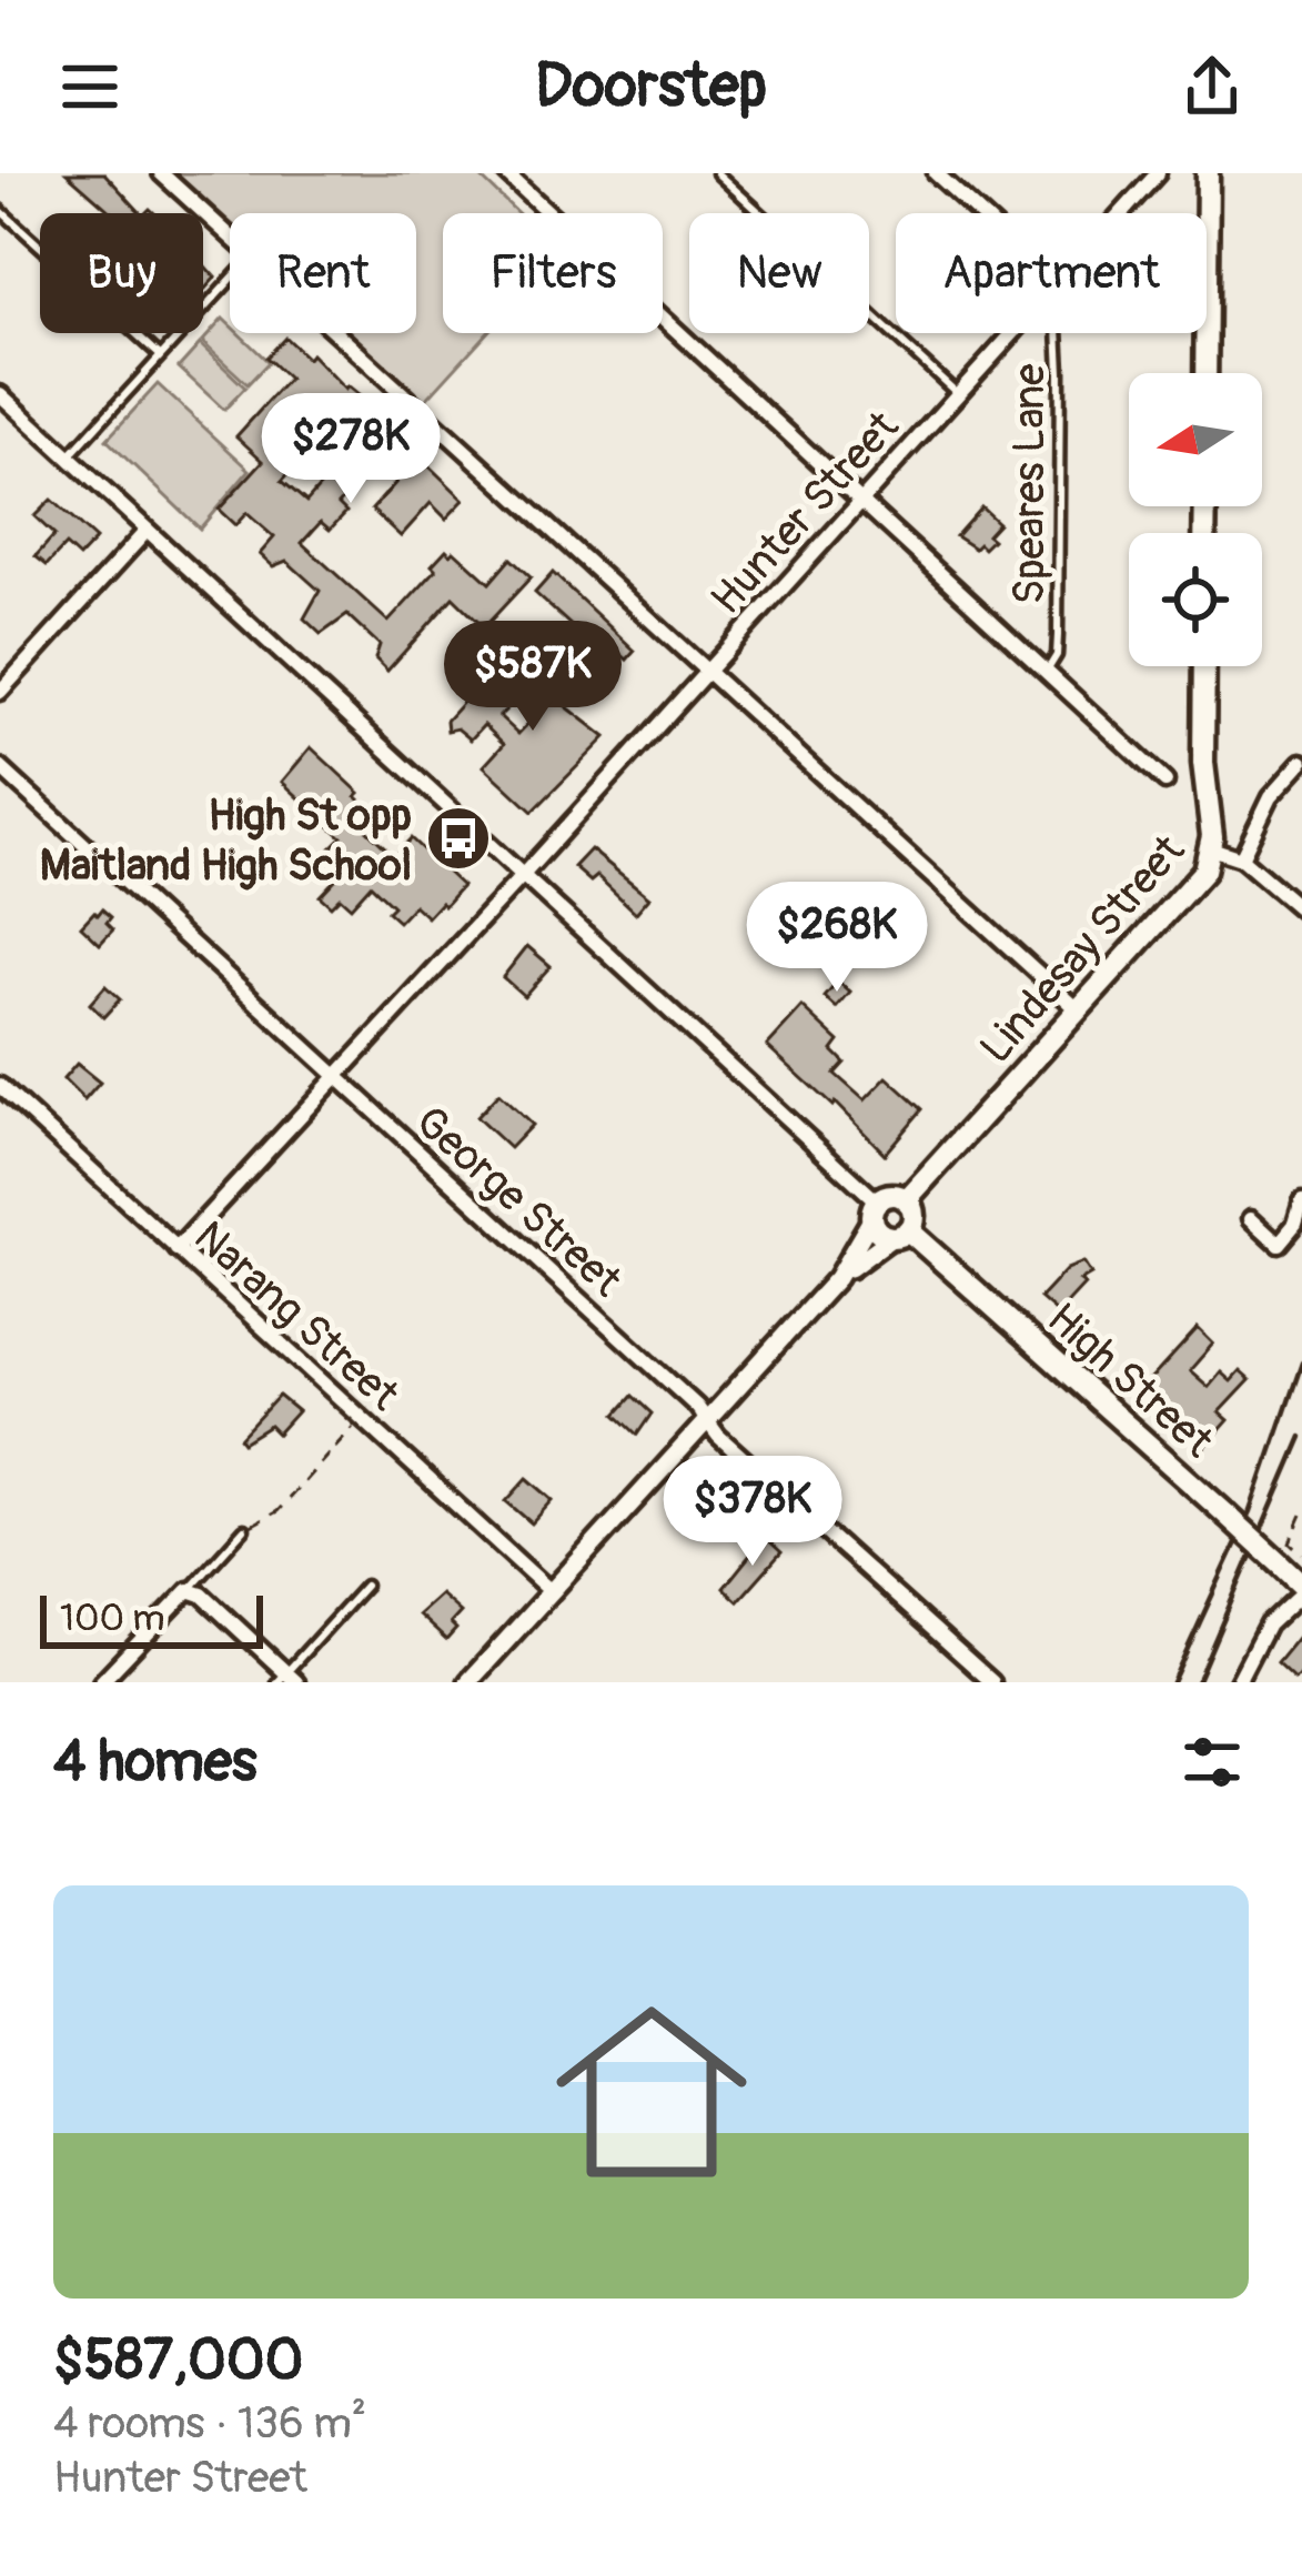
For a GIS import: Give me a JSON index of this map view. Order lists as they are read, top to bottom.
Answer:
{
  "streets": {
    "main road": ["Lindesay Street", "High Street"],
    "street": ["Hunter Street", "George Street", "Narang Street"],
    "lane": ["Speares Lane"]
  },
  "crossings": [
    ["Hunter Street", "George Street"],
    ["Hunter Street", "Narang Street"],
    ["Lindesay Street", "High Street"]
  ],
  "places": {
    "bus stop": ["High St opp Maitland High School"]
  },
  "scale_bar": "100 m",
  "north": "left",
  "page": {
    "header": "Doorstep",
    "chip": [
      "Buy",
      "Rent",
      "Filters",
      "New",
      "Apartment"
    ],
    "price": [
      "$278K",
      "$587K",
      "$268K",
      "$378K"
    ],
    "scale": "100 m",
    "heading": "4 homes",
    "list": [
      {
        "name": "$587,000",
        "note": "4 rooms · 136 m² · Hunter Street"
      }
    ]
  }
}
